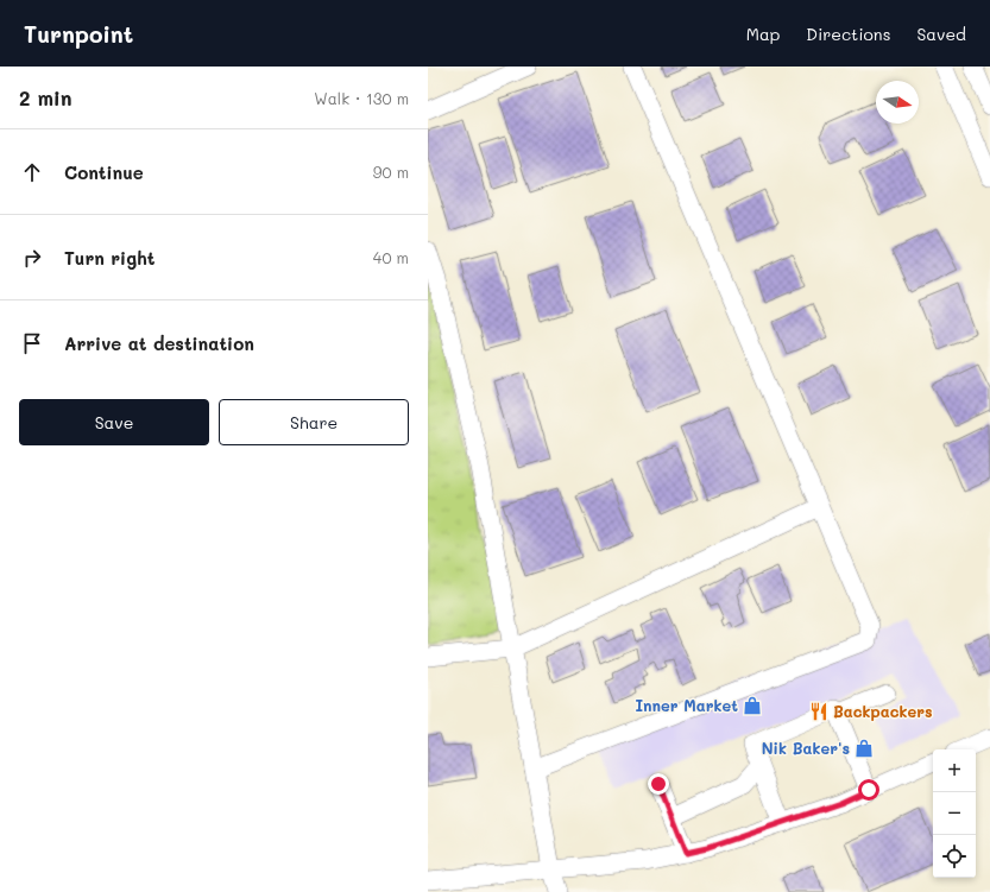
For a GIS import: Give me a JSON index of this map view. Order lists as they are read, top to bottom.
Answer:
{
  "places": {
    "shop": ["Inner Market", "Nik Baker's"],
    "restaurant": ["Backpackers"]
  },
  "north": "right",
  "page": {
    "header": "Turnpoint",
    "nav": ["Map", "Directions", "Saved"],
    "heading": ["2 min", "Walk · 130 m"],
    "list": [
      ["Continue", "90 m"],
      ["Turn right", "40 m"],
      "Arrive at destination"
    ],
    "buttons": ["Save", "Share"],
    "map_buttons": ["+", "−"]
  }
}
